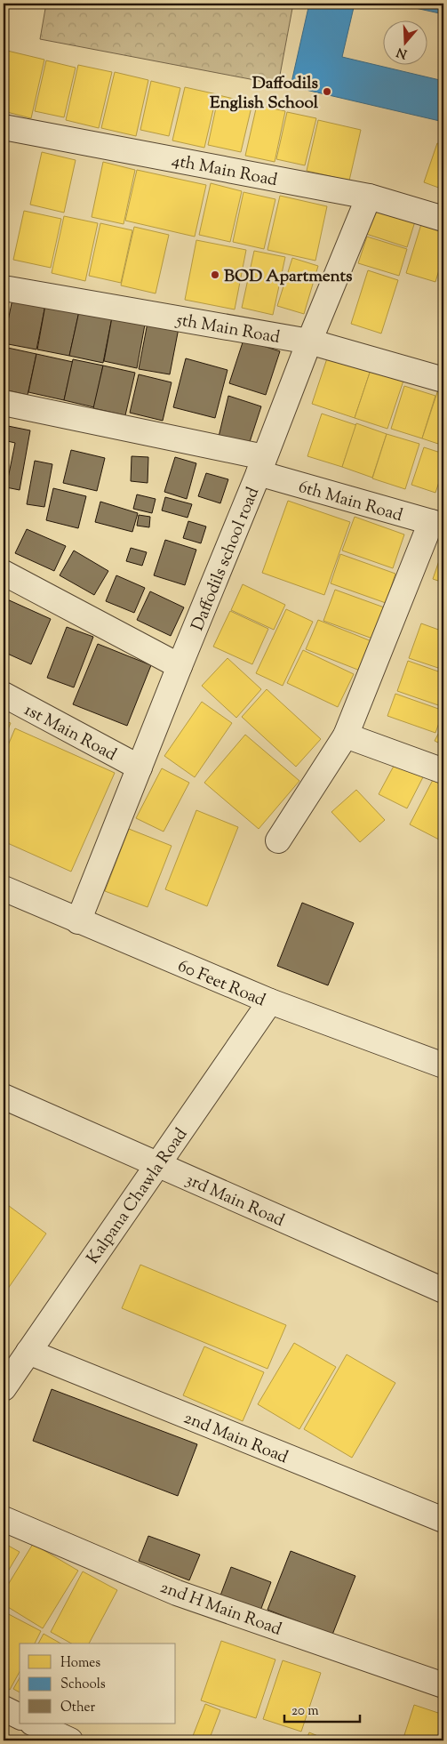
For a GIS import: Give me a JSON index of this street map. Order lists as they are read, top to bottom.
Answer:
{
  "streets": {
    "street": [
      "4th Main Road",
      "5th Main Road",
      "6th Main Road",
      "Daffodils school road",
      "1st Main Road",
      "60 Feet Road",
      "Kalpana Chawla Road",
      "3rd Main Road",
      "2nd Main Road",
      "2nd H Main Road"
    ]
  },
  "crossings": [
    ["4th Main Road", "Daffodils school road"],
    ["5th Main Road", "Daffodils school road"],
    ["6th Main Road", "Daffodils school road"],
    ["Daffodils school road", "1st Main Road"],
    ["Daffodils school road", "60 Feet Road"],
    ["60 Feet Road", "Kalpana Chawla Road"],
    ["Kalpana Chawla Road", "3rd Main Road"],
    ["Kalpana Chawla Road", "2nd Main Road"]
  ],
  "places": ["Daffodils English School", "BOD Apartments"],
  "legend": ["Homes", "Schools", "Other"],
  "scale_bar": "20 m",
  "north": "bottom"
}
